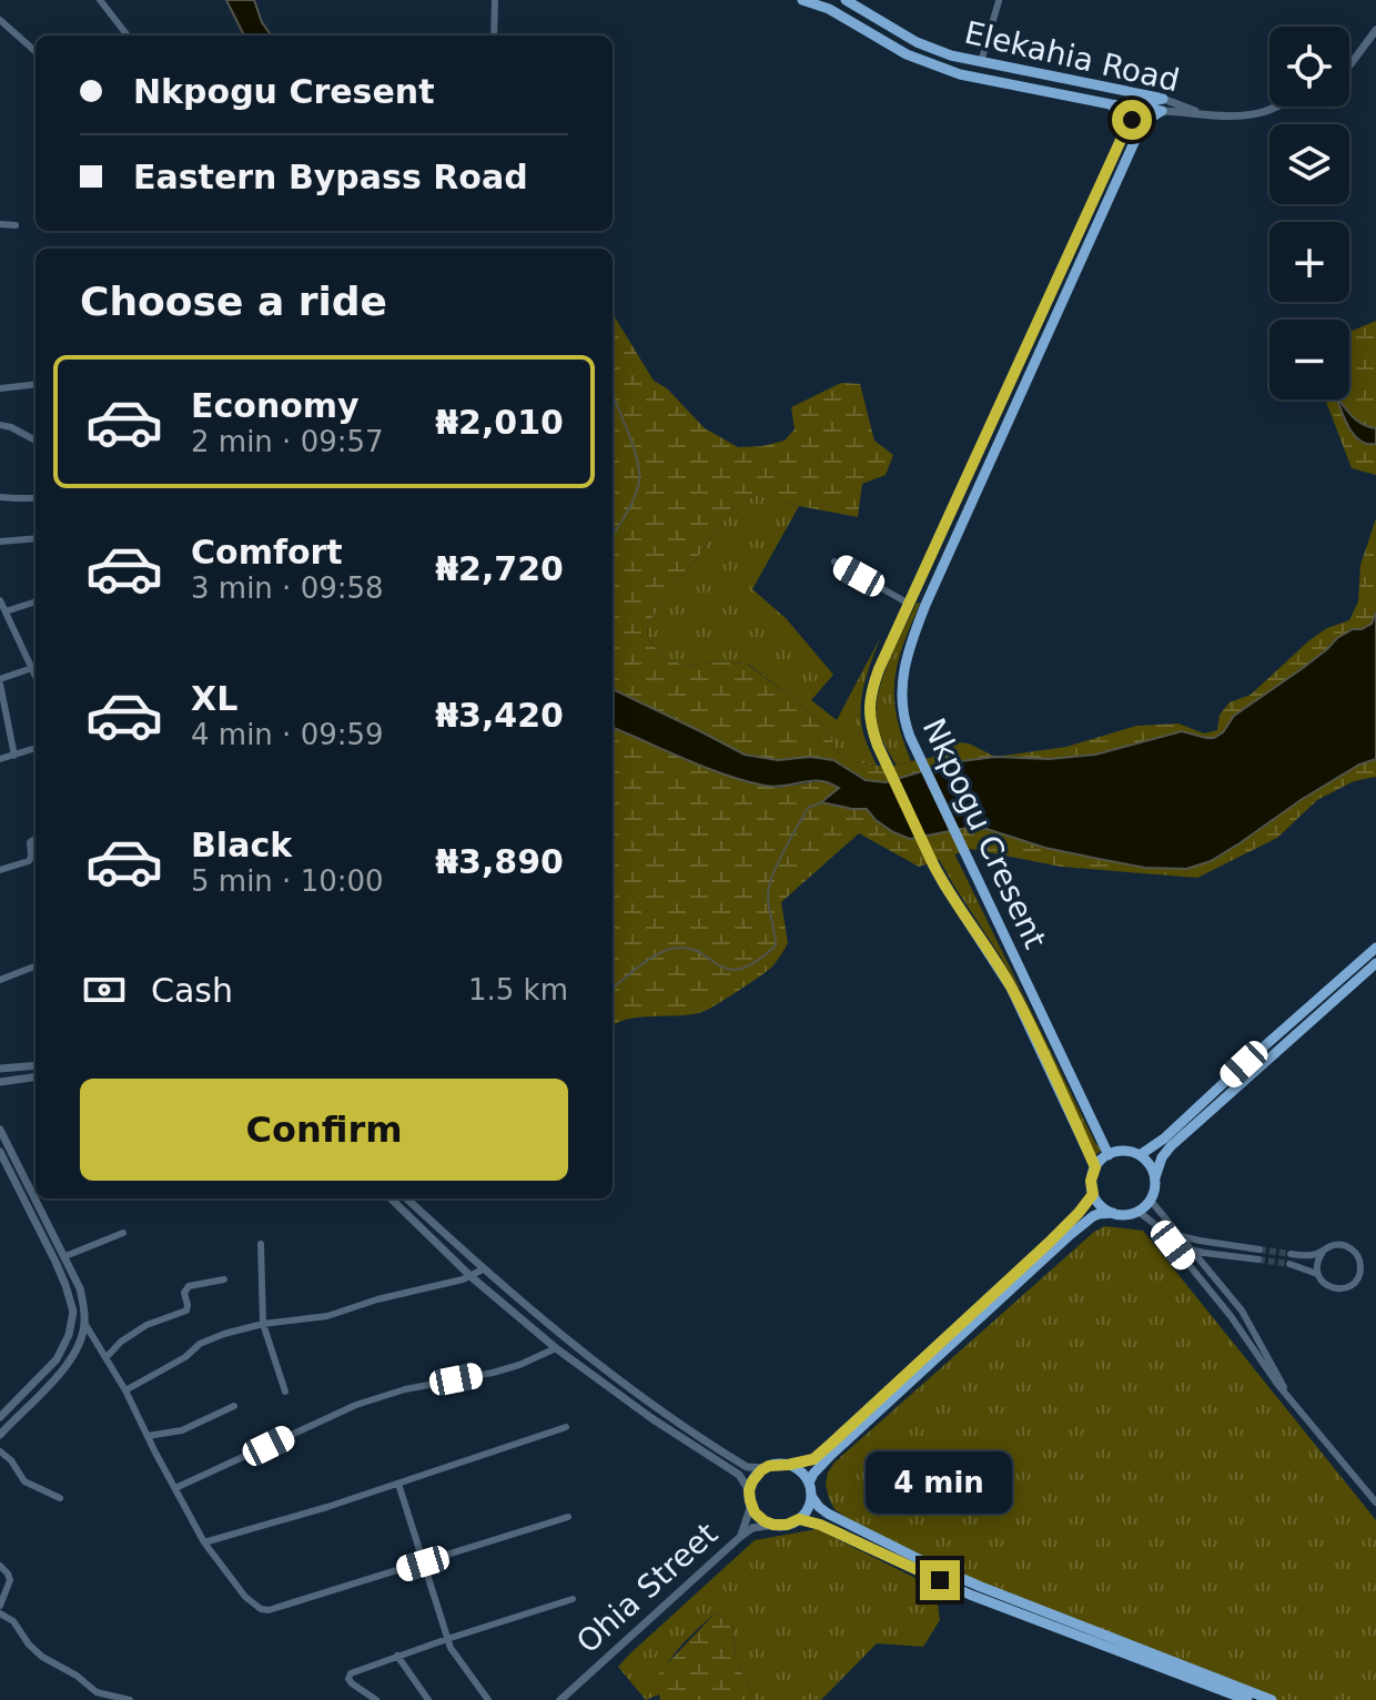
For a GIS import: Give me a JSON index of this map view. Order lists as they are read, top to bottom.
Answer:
{
  "streets": {
    "main road": ["Elekahia Road", "Nkpogu Cresent"],
    "street": ["Ohia Street"]
  },
  "crossings": [
    ["Elekahia Road", "Nkpogu Cresent"]
  ],
  "page": {
    "map_buttons": ["+", "−"],
    "banner": ["Nkpogu Cresent", "Eastern Bypass Road"],
    "heading": "Choose a ride",
    "list": [
      {
        "name": "Economy",
        "note": "2 min · 09:57",
        "value": "₦2,010"
      },
      {
        "name": "Comfort",
        "note": "3 min · 09:58",
        "value": "₦2,720"
      },
      {
        "name": "XL",
        "note": "4 min · 09:59",
        "value": "₦3,420"
      },
      {
        "name": "Black",
        "note": "5 min · 10:00",
        "value": "₦3,890"
      }
    ],
    "pay": ["Cash", "1.5 km"],
    "buttons": "Confirm",
    "bubble": "4 min"
  }
}
